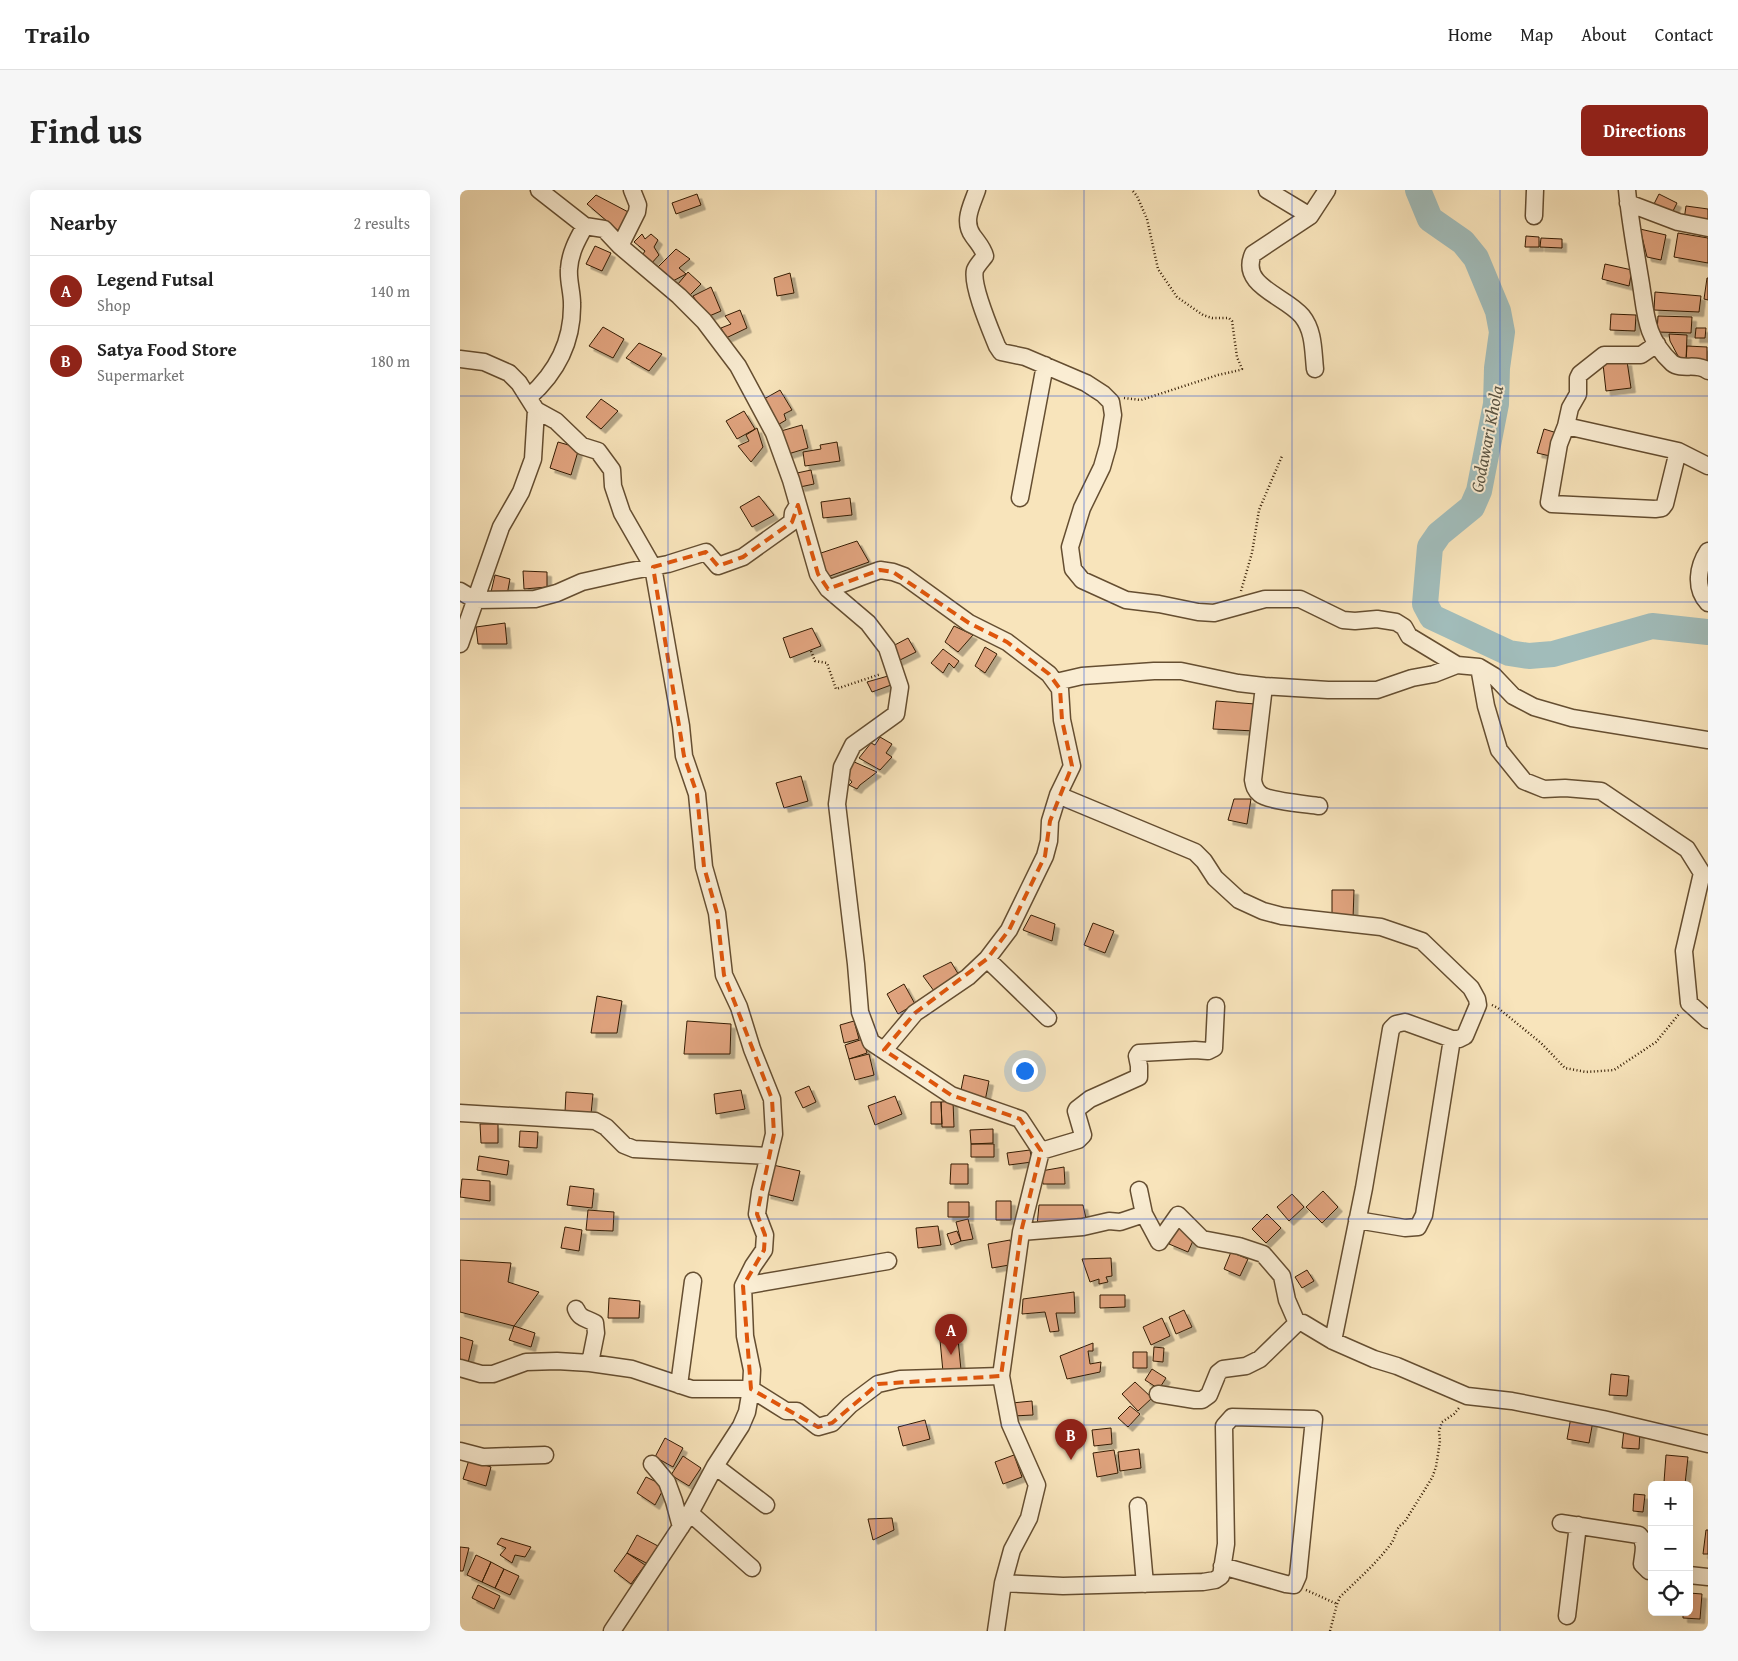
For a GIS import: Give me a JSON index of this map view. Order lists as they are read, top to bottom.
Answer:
{
  "water": ["Godawari Khola"],
  "page": {
    "header": "Trailo",
    "nav": [
      "Home",
      "Map",
      "About",
      "Contact"
    ],
    "title": "Find us",
    "buttons": "Directions",
    "heading": ["Nearby", "2 results"],
    "list": [
      {
        "mark": "A",
        "name": "Legend Futsal",
        "note": "Shop",
        "value": "140 m"
      },
      {
        "mark": "B",
        "name": "Satya Food Store",
        "note": "Supermarket",
        "value": "180 m"
      }
    ],
    "pins": ["A", "B"],
    "map_buttons": ["+", "−"]
  }
}
